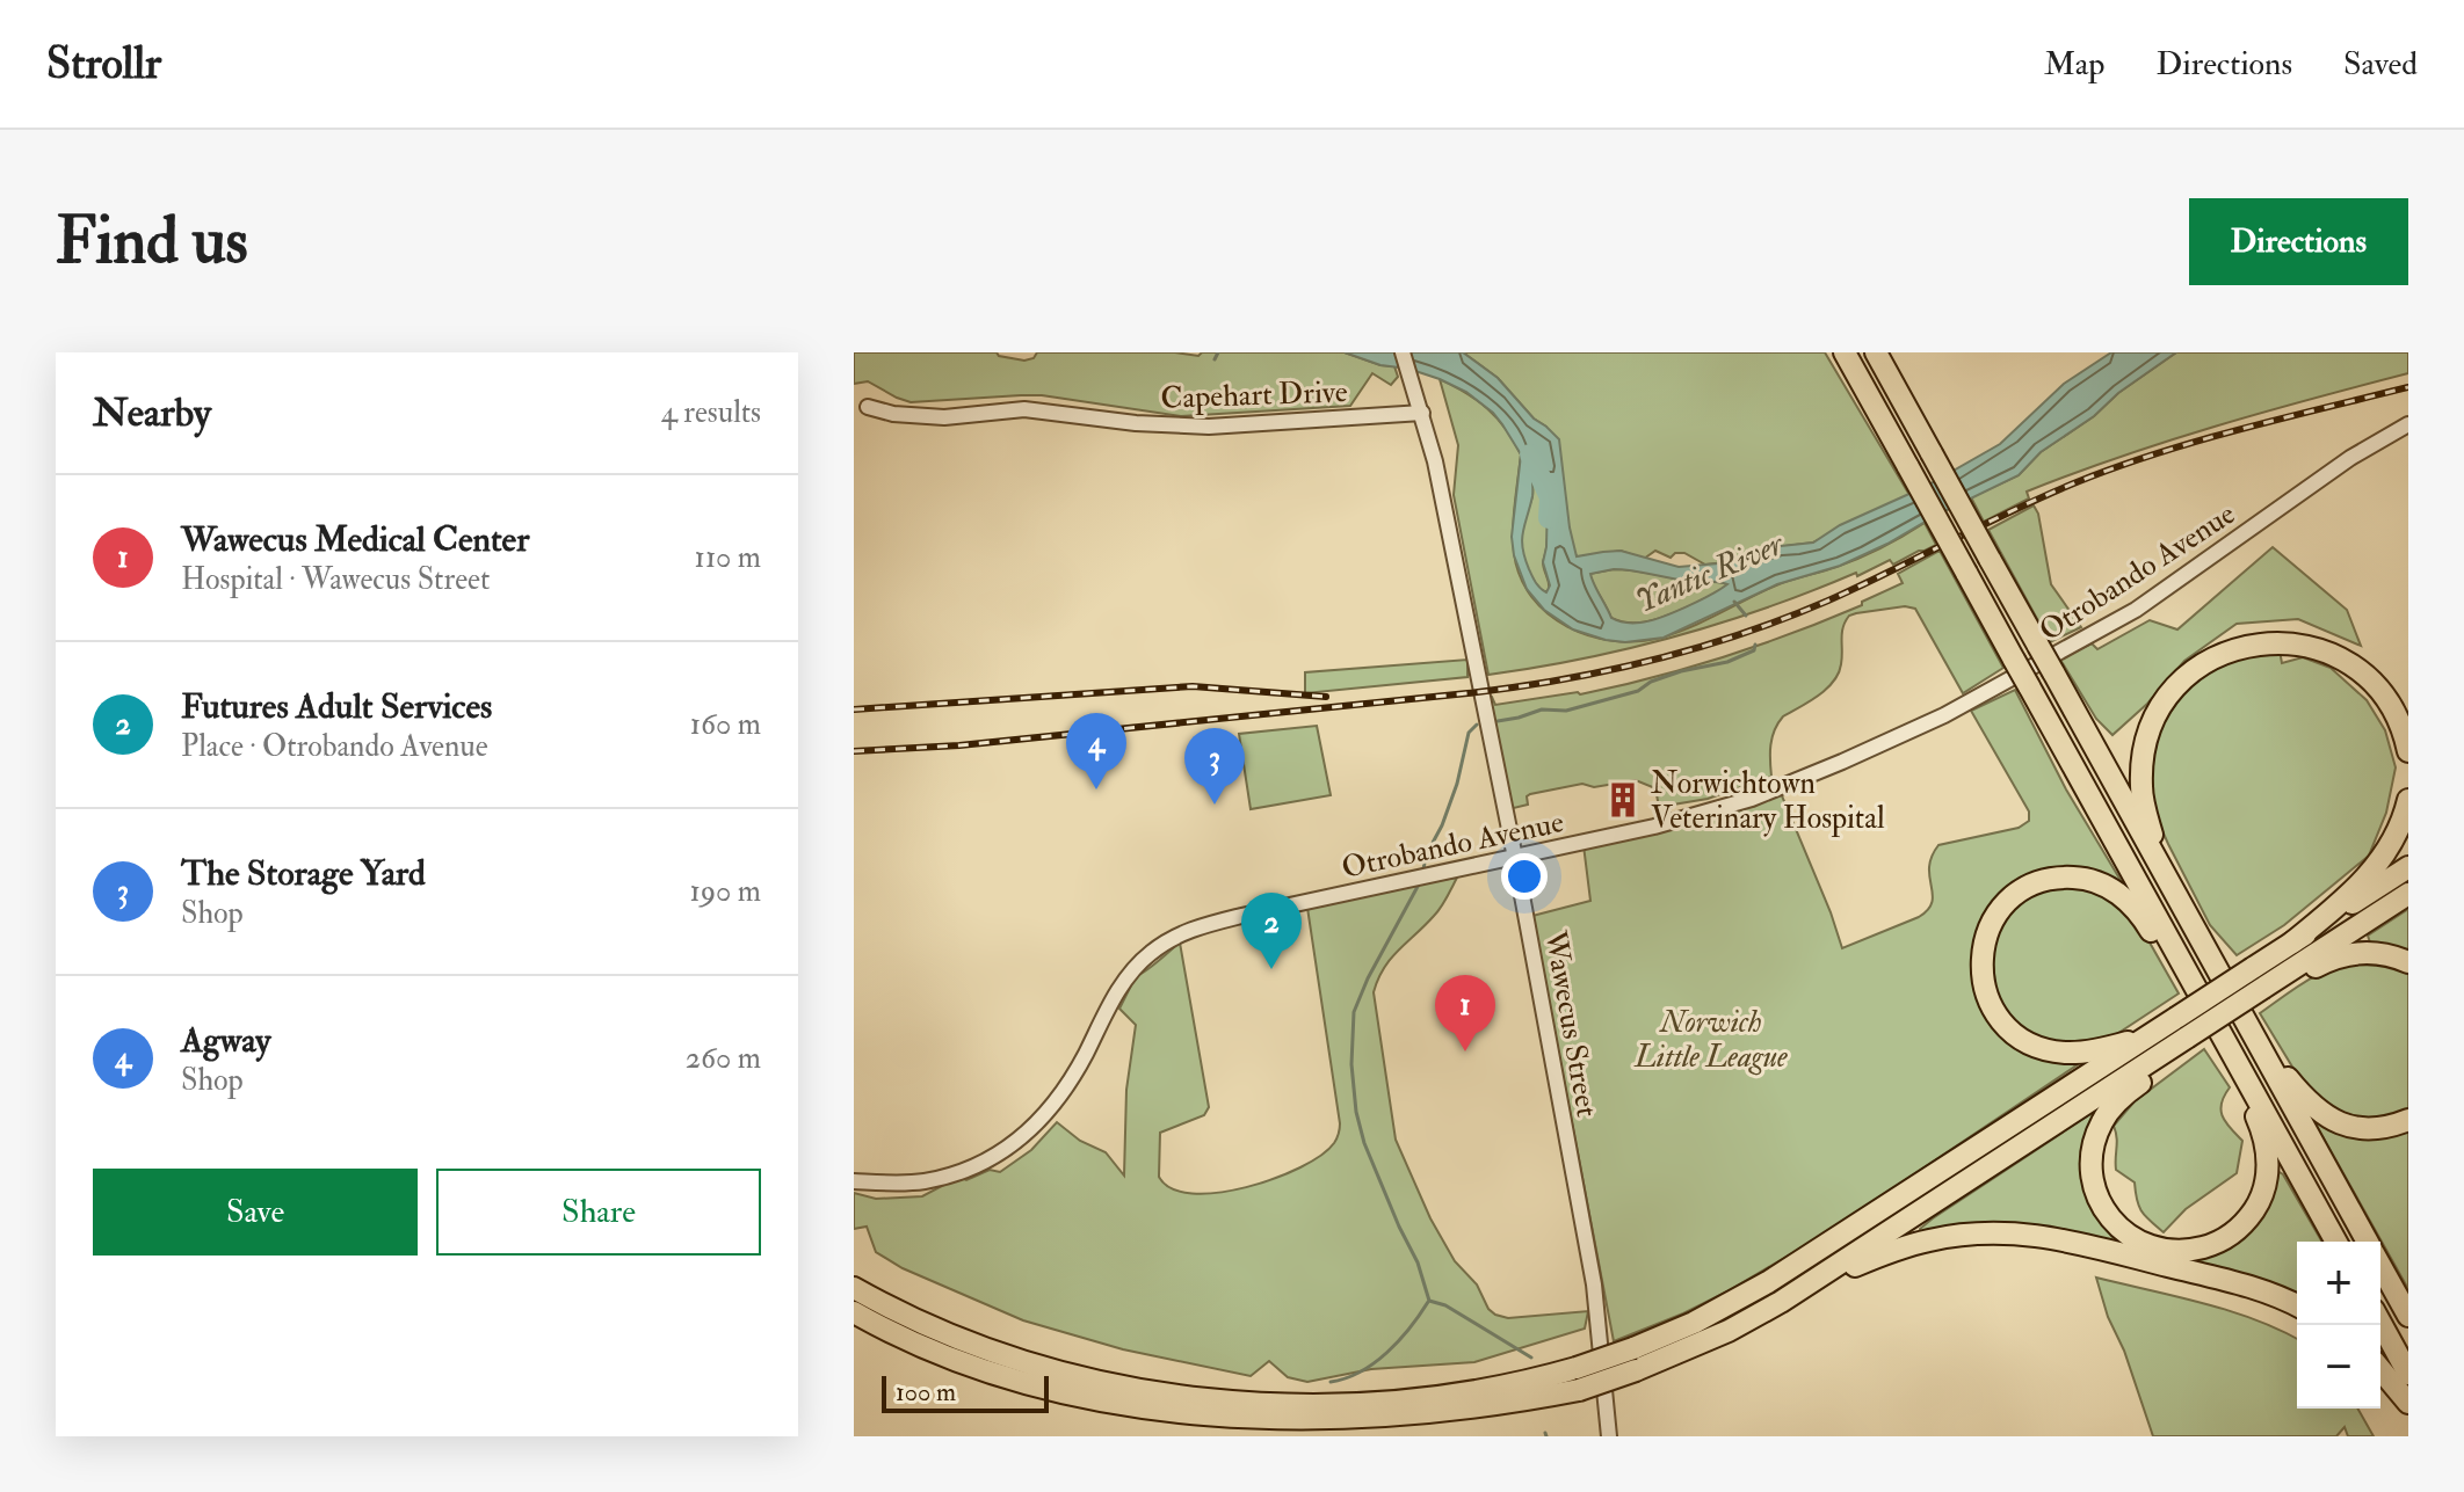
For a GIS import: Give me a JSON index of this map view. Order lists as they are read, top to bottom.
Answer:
{
  "streets": {
    "street": ["Capehart Drive", "Otrobando Avenue", "Wawecus Street"]
  },
  "crossings": [
    ["Capehart Drive", "Wawecus Street"],
    ["Otrobando Avenue", "Wawecus Street"]
  ],
  "water": ["Yantic River"],
  "parks": ["Norwich Little League"],
  "places": {
    "building": ["Norwichtown Veterinary Hospital"]
  },
  "scale_bar": "100 m",
  "page": {
    "header": "Strollr",
    "nav": ["Map", "Directions", "Saved"],
    "buttons": [
      "Directions",
      ["Save", "Share"]
    ],
    "title": "Find us",
    "heading": ["Nearby", "4 results"],
    "list": [
      {
        "mark": "1",
        "name": "Wawecus Medical Center",
        "note": "Hospital · Wawecus Street",
        "value": "110 m"
      },
      {
        "mark": "2",
        "name": "Futures Adult Services",
        "note": "Place · Otrobando Avenue",
        "value": "160 m"
      },
      {
        "mark": "3",
        "name": "The Storage Yard",
        "note": "Shop",
        "value": "190 m"
      },
      {
        "mark": "4",
        "name": "Agway",
        "note": "Shop",
        "value": "260 m"
      }
    ],
    "pins": [
      "4",
      "3",
      "2",
      "1"
    ],
    "map_buttons": ["+", "−"],
    "scale": "100 m"
  }
}
